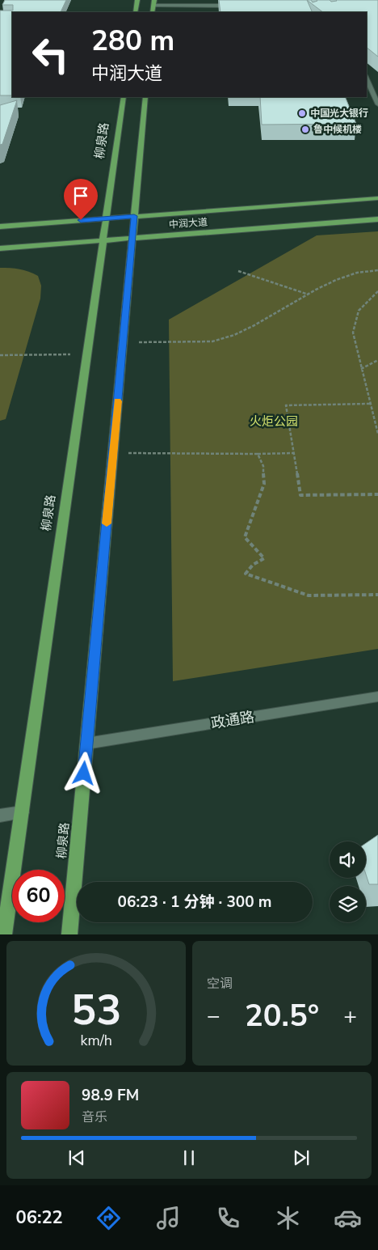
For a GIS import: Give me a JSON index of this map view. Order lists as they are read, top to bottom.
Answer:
{
  "streets": {
    "main road": ["柳泉路", "中润大道"],
    "street": ["政通路"]
  },
  "crossings": [
    ["柳泉路", "中润大道"],
    ["柳泉路", "政通路"]
  ],
  "parks": ["火炬公园"],
  "places": ["中国光大银行", "鲁中候机楼"],
  "page": {
    "turn": ["280 m", "中润大道"],
    "limit": "60",
    "trip": "06:23 · 1 分钟 · 300 m",
    "tile": "空调",
    "heat": ["−", "20.5°", "+"],
    "song": ["98.9 FM", "音乐"],
    "tabs": "06:22",
    "gauge": ["53", "km/h"]
  }
}
